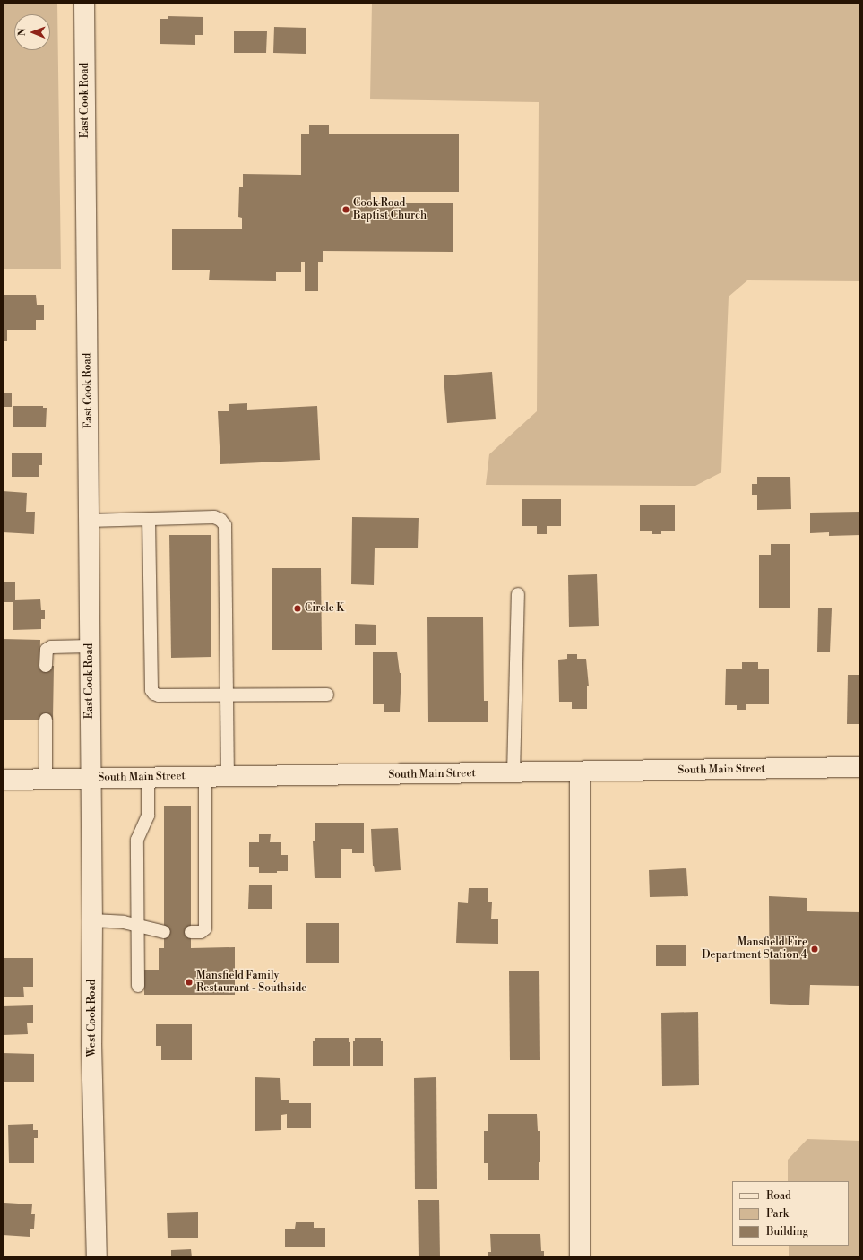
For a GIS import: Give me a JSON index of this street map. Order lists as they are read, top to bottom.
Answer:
{
  "streets": {
    "street": ["East Cook Road", "South Main Street", "West Cook Road"]
  },
  "crossings": [
    ["East Cook Road", "South Main Street"],
    ["East Cook Road", "West Cook Road"],
    ["South Main Street", "West Cook Road"]
  ],
  "places": [
    "Cook Road Baptist Church",
    "Circle K",
    "Mansfield Fire Department Station 4",
    "Mansfield Family Restaurant - Southside"
  ],
  "legend": ["Road", "Park", "Building"],
  "north": "left"
}
